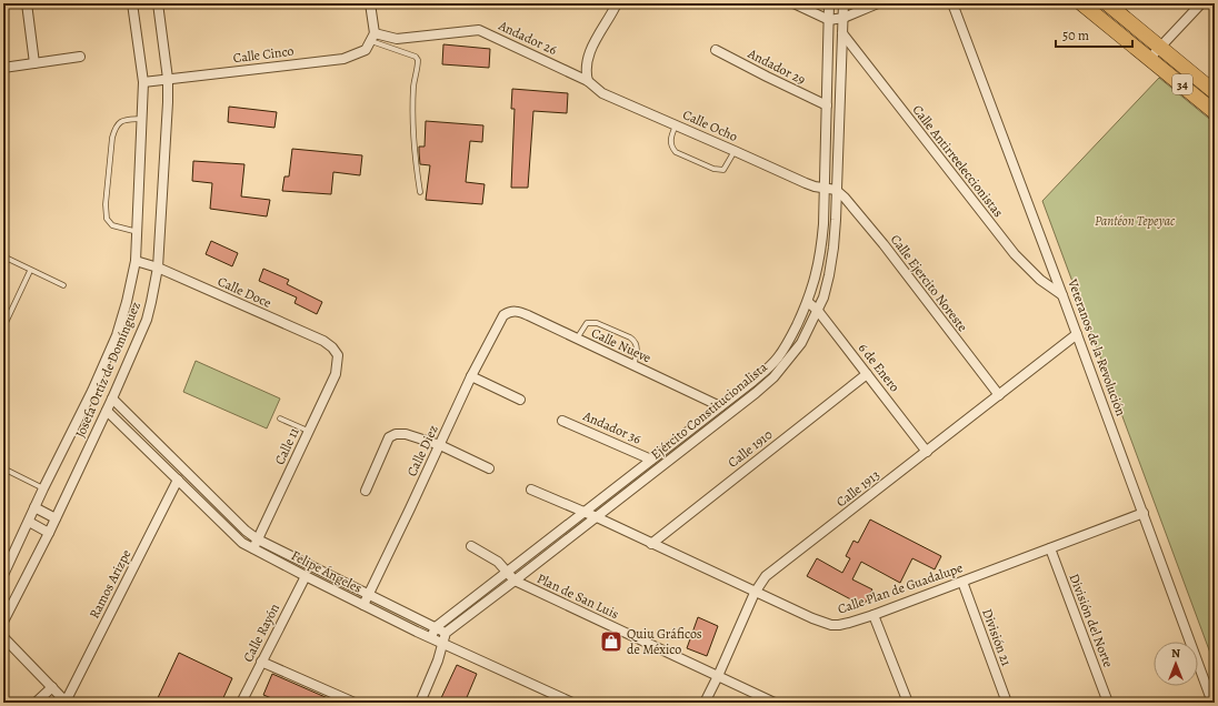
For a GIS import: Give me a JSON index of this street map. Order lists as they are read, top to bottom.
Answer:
{
  "streets": {
    "main road": ["34"],
    "street": [
      "Andador 26",
      "Calle Cinco",
      "Andador 29",
      "Calle Ocho",
      "Calle Antirreeleccionistas",
      "Calle Ejercito Noreste",
      "Calle Doce",
      "Calle Nueve",
      "Veteranos de la Revolución",
      "6 de Enero",
      "Josefa Ortíz de Domínguez",
      "Ejército Constitucionalista",
      "Andador 36",
      "Calle 11",
      "Calle 1910",
      "Calle Diez",
      "Calle 1913",
      "Felipe Ángeles",
      "Ramos Arizpe",
      "Calle Plan de Guadalupe",
      "Plan de San Luis",
      "División del Norte",
      "Calle Rayón",
      "División 21"
    ]
  },
  "crossings": [
    ["Andador 26", "Calle Cinco"],
    ["Andador 26", "Calle Ocho"],
    ["Calle Cinco", "Josefa Ortíz de Domínguez"],
    ["Andador 29", "Ejército Constitucionalista"],
    ["Calle Ocho", "Calle Ejercito Noreste"],
    ["Calle Ocho", "Ejército Constitucionalista"],
    ["Calle Antirreeleccionistas", "Veteranos de la Revolución"],
    ["Calle Antirreeleccionistas", "Ejército Constitucionalista"],
    ["Calle Ejercito Noreste", "Ejército Constitucionalista"],
    ["Calle Ejercito Noreste", "Calle 1913"],
    ["Calle Doce", "Josefa Ortíz de Domínguez"],
    ["Calle Doce", "Calle 11"],
    ["Calle Nueve", "Ejército Constitucionalista"],
    ["Calle Nueve", "Calle Diez"],
    ["Veteranos de la Revolución", "Calle 1913"],
    ["Veteranos de la Revolución", "Calle Plan de Guadalupe"],
    ["6 de Enero", "Ejército Constitucionalista"],
    ["6 de Enero", "Calle 1910"],
    ["6 de Enero", "Calle 1913"],
    ["Josefa Ortíz de Domínguez", "Felipe Ángeles"],
    ["Ejército Constitucionalista", "Andador 36"],
    ["Ejército Constitucionalista", "Felipe Ángeles"],
    ["Ejército Constitucionalista", "Calle Plan de Guadalupe"],
    ["Ejército Constitucionalista", "Plan de San Luis"],
    ["Calle 11", "Felipe Ángeles"],
    ["Calle 1910", "Calle Plan de Guadalupe"],
    ["Calle Diez", "Felipe Ángeles"],
    ["Calle 1913", "Calle Plan de Guadalupe"],
    ["Calle 1913", "Plan de San Luis"],
    ["Felipe Ángeles", "Ramos Arizpe"],
    ["Felipe Ángeles", "Calle Rayón"],
    ["Calle Plan de Guadalupe", "División del Norte"],
    ["Calle Plan de Guadalupe", "División 21"]
  ],
  "parks": ["Pantéon Tepeyac"],
  "places": {
    "shop": ["Quiu Gráficos de México"]
  },
  "scale_bar": "50 m",
  "north": "top"
}
